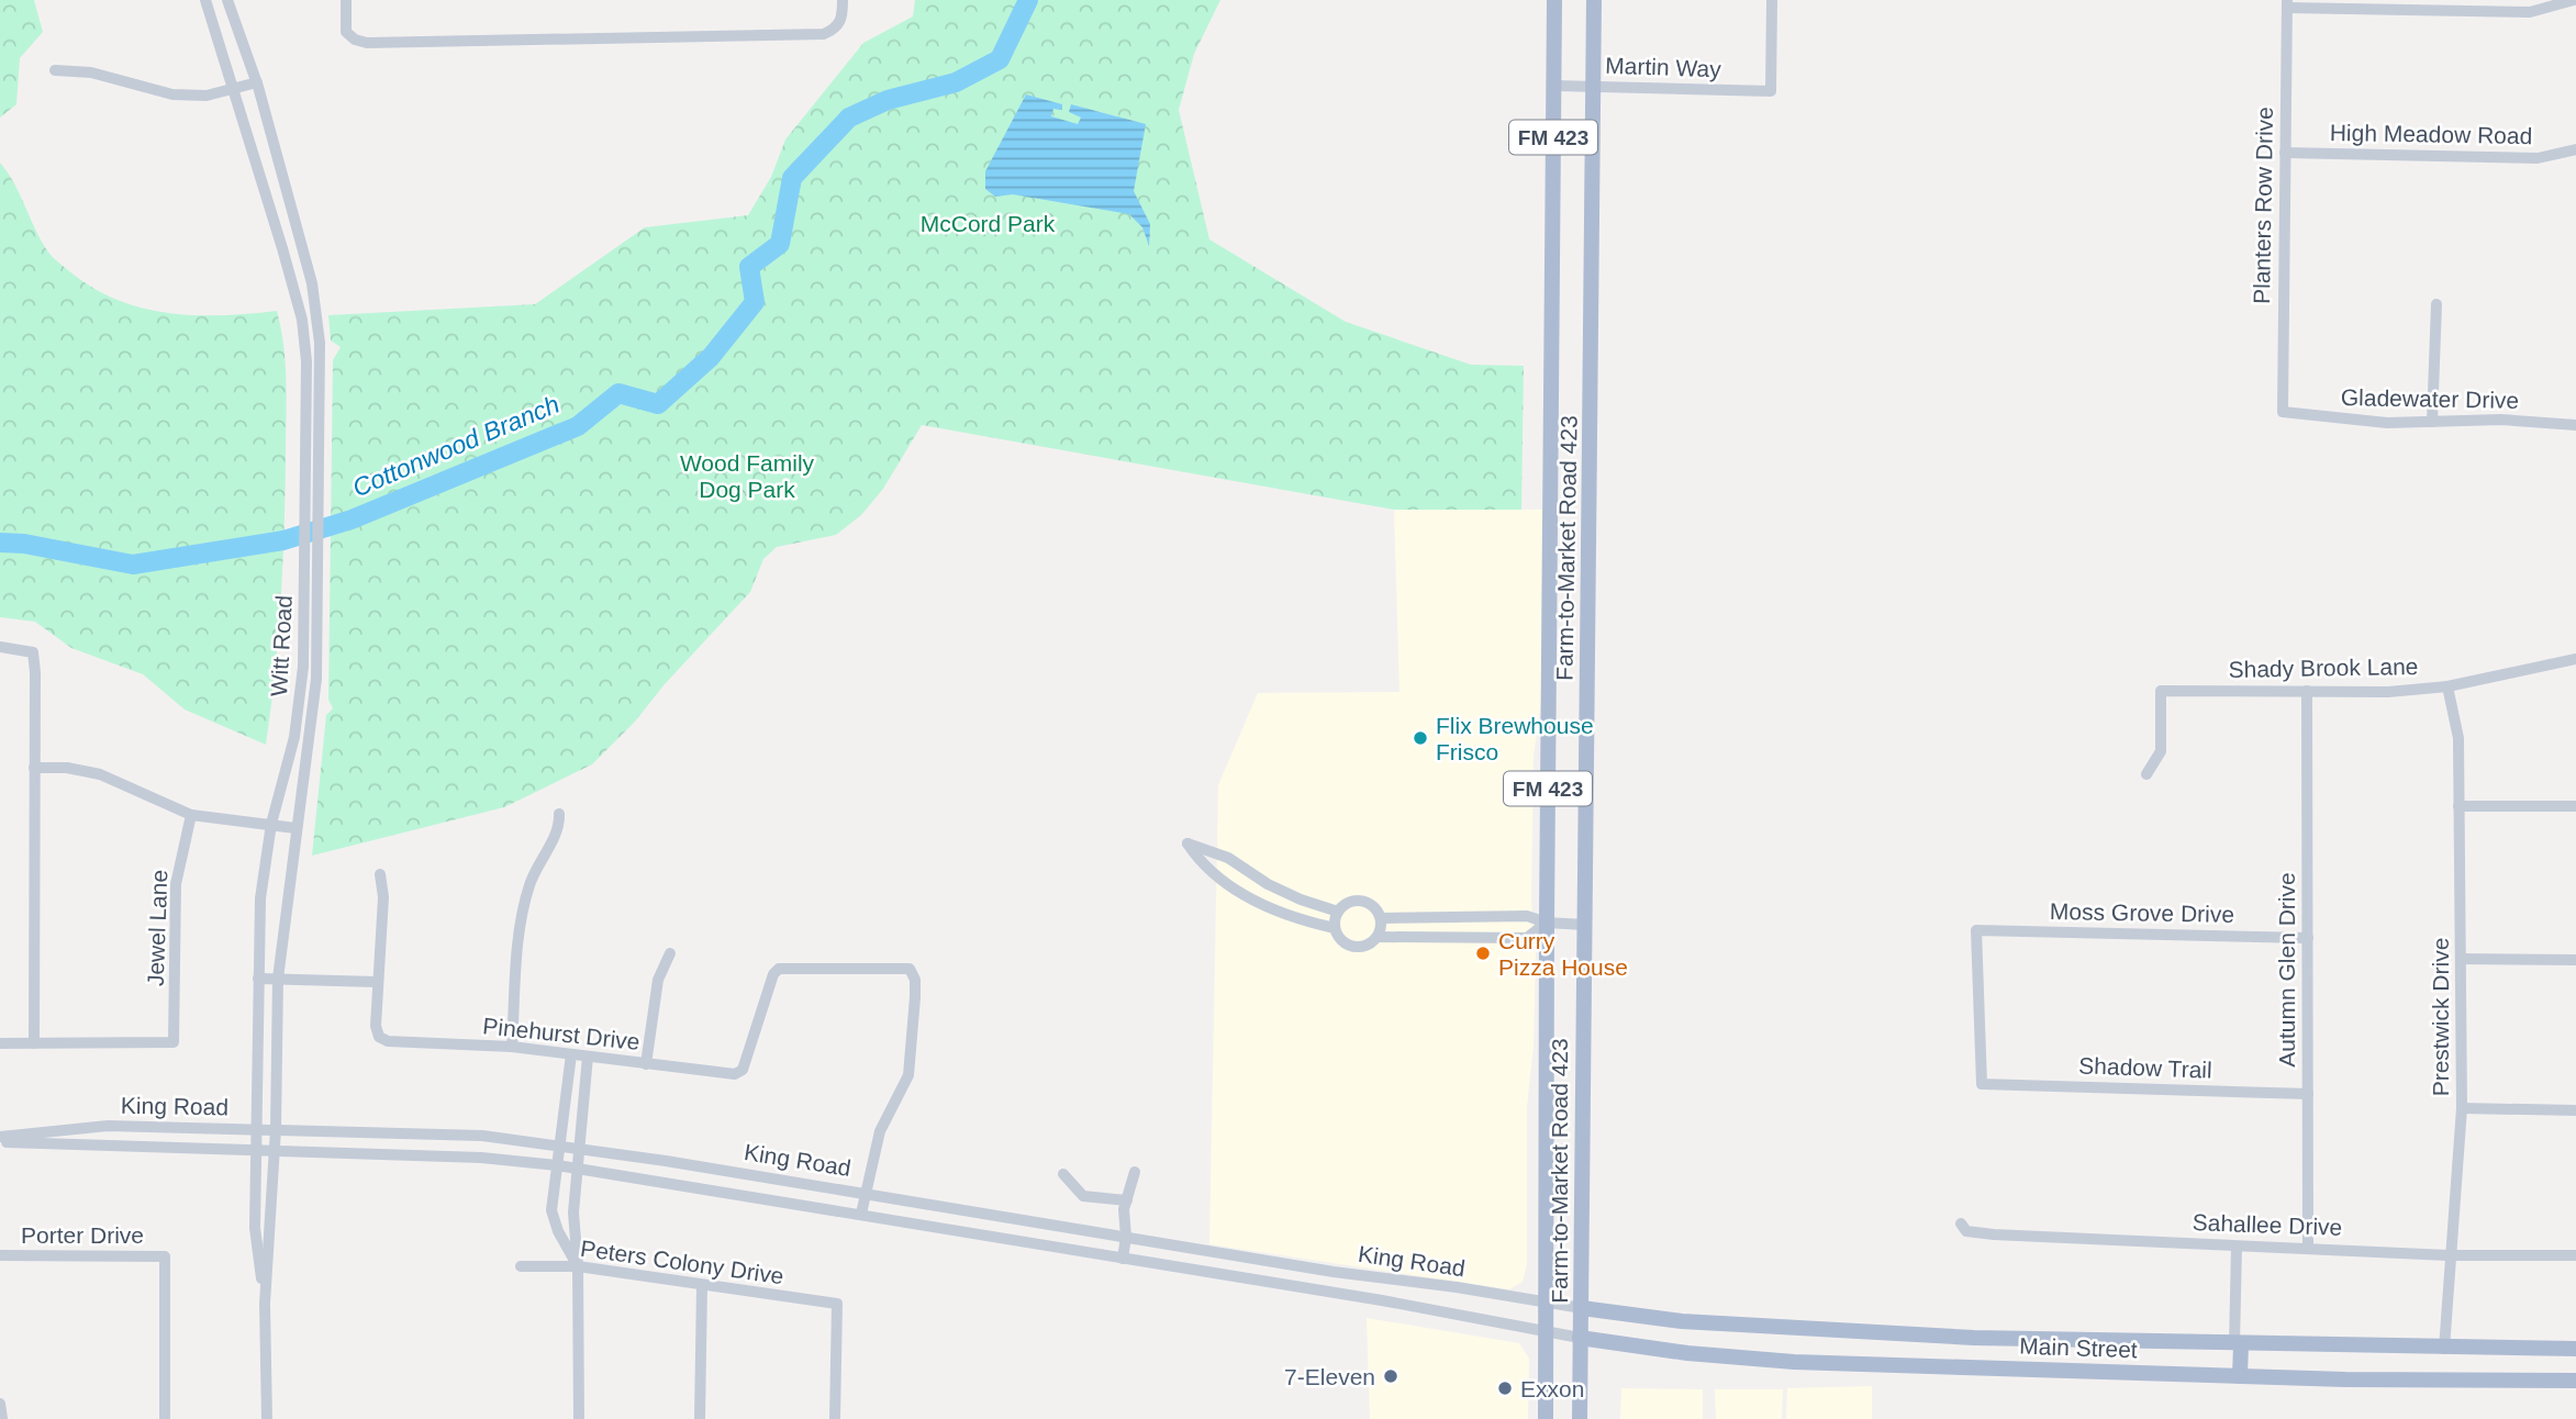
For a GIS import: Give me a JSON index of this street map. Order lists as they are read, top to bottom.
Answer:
{
  "streets": {
    "main road": ["FM 423", "Farm-to-Market Road 423", "Main Street"],
    "street": [
      "Martin Way",
      "High Meadow Road",
      "Planters Row Drive",
      "Gladewater Drive",
      "Witt Road",
      "Shady Brook Lane",
      "Moss Grove Drive",
      "Jewel Lane",
      "Autumn Glen Drive",
      "Prestwick Drive",
      "Pinehurst Drive",
      "Shadow Trail",
      "King Road",
      "Sahallee Drive",
      "Porter Drive",
      "Peters Colony Drive"
    ]
  },
  "crossings": [
    ["Martin Way", "Farm-to-Market Road 423"],
    ["High Meadow Road", "Planters Row Drive"],
    ["Planters Row Drive", "Gladewater Drive"],
    ["Farm-to-Market Road 423", "King Road"],
    ["Farm-to-Market Road 423", "Main Street"],
    ["Witt Road", "King Road"],
    ["Shady Brook Lane", "Autumn Glen Drive"],
    ["Shady Brook Lane", "Prestwick Drive"],
    ["Moss Grove Drive", "Autumn Glen Drive"],
    ["Moss Grove Drive", "Shadow Trail"],
    ["Autumn Glen Drive", "Shadow Trail"],
    ["Autumn Glen Drive", "Sahallee Drive"],
    ["Prestwick Drive", "Sahallee Drive"],
    ["Prestwick Drive", "Main Street"],
    ["Pinehurst Drive", "King Road"],
    ["King Road", "Main Street"]
  ],
  "water": ["Cottonwood Branch"],
  "parks": ["McCord Park", "Wood Family Dog Park"],
  "places": [
    "Flix Brewhouse Frisco",
    "Curry Pizza House",
    "7-Eleven",
    "Exxon"
  ]
}
